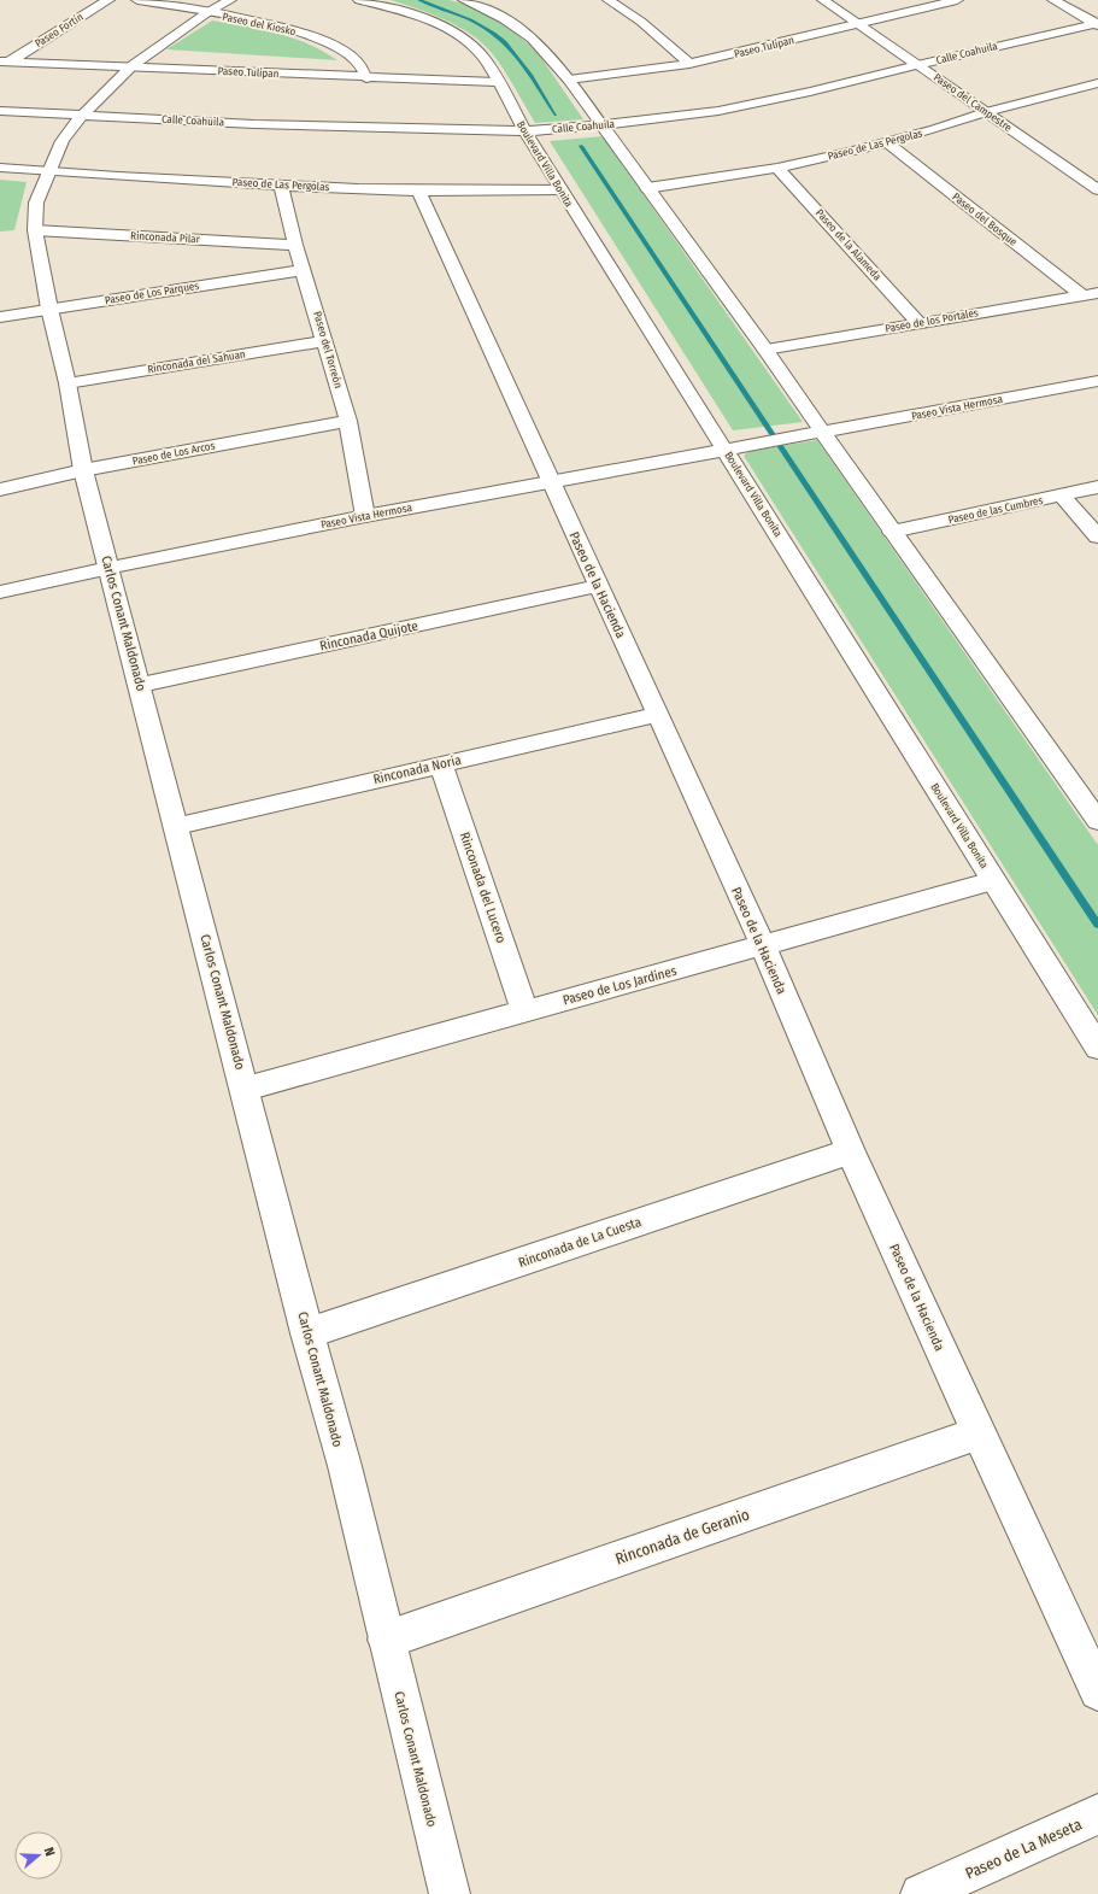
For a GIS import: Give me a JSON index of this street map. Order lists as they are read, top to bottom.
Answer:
{
  "streets": {
    "street": [
      "Paseo del Kiosko",
      "Paseo Fortín",
      "Paseo Tulipan",
      "Calle Coahuila",
      "Paseo del Campestre",
      "Paseo de Las Pergolas",
      "Boulevard Villa Bonita",
      "Paseo del Bosque",
      "Rinconada Pilar",
      "Paseo de la Alameda",
      "Paseo de Los Parques",
      "Paseo de los Portales",
      "Paseo del Torreón",
      "Rinconada del Sahuan",
      "Paseo Vista Hermosa",
      "Paseo de Los Arcos",
      "Paseo de las Cumbres",
      "Paseo de la Hacienda",
      "Carlos Conant Maldonado",
      "Rinconada Quijote",
      "Rinconada Noria",
      "Rinconada del Lucero",
      "Paseo de Los Jardines",
      "Rinconada de La Cuesta",
      "Rinconada de Geranio",
      "Paseo de La Meseta"
    ]
  },
  "crossings": [
    ["Paseo del Kiosko", "Paseo Tulipan"],
    ["Paseo del Kiosko", "Carlos Conant Maldonado"],
    ["Paseo Fortín", "Paseo Tulipan"],
    ["Paseo Tulipan", "Paseo del Campestre"],
    ["Paseo Tulipan", "Boulevard Villa Bonita"],
    ["Paseo Tulipan", "Carlos Conant Maldonado"],
    ["Calle Coahuila", "Paseo del Campestre"],
    ["Calle Coahuila", "Boulevard Villa Bonita"],
    ["Calle Coahuila", "Carlos Conant Maldonado"],
    ["Paseo del Campestre", "Paseo de Las Pergolas"],
    ["Paseo de Las Pergolas", "Boulevard Villa Bonita"],
    ["Paseo de Las Pergolas", "Paseo del Bosque"],
    ["Paseo de Las Pergolas", "Paseo de la Alameda"],
    ["Paseo de Las Pergolas", "Paseo del Torreón"],
    ["Paseo de Las Pergolas", "Paseo de la Hacienda"],
    ["Paseo de Las Pergolas", "Carlos Conant Maldonado"],
    ["Boulevard Villa Bonita", "Paseo Vista Hermosa"],
    ["Boulevard Villa Bonita", "Paseo de Los Jardines"],
    ["Paseo del Bosque", "Paseo de los Portales"],
    ["Rinconada Pilar", "Paseo del Torreón"],
    ["Rinconada Pilar", "Carlos Conant Maldonado"],
    ["Paseo de la Alameda", "Paseo de los Portales"],
    ["Paseo de Los Parques", "Paseo del Torreón"],
    ["Paseo de Los Parques", "Carlos Conant Maldonado"],
    ["Paseo del Torreón", "Rinconada del Sahuan"],
    ["Paseo del Torreón", "Paseo Vista Hermosa"],
    ["Paseo del Torreón", "Paseo de Los Arcos"],
    ["Rinconada del Sahuan", "Carlos Conant Maldonado"],
    ["Paseo Vista Hermosa", "Paseo de la Hacienda"],
    ["Paseo Vista Hermosa", "Carlos Conant Maldonado"],
    ["Paseo de Los Arcos", "Carlos Conant Maldonado"],
    ["Paseo de la Hacienda", "Rinconada Quijote"],
    ["Paseo de la Hacienda", "Rinconada Noria"],
    ["Paseo de la Hacienda", "Paseo de Los Jardines"],
    ["Paseo de la Hacienda", "Rinconada de La Cuesta"],
    ["Paseo de la Hacienda", "Rinconada de Geranio"],
    ["Carlos Conant Maldonado", "Rinconada Quijote"],
    ["Carlos Conant Maldonado", "Rinconada Noria"],
    ["Carlos Conant Maldonado", "Paseo de Los Jardines"],
    ["Carlos Conant Maldonado", "Rinconada de La Cuesta"],
    ["Carlos Conant Maldonado", "Rinconada de Geranio"],
    ["Rinconada Noria", "Rinconada del Lucero"],
    ["Rinconada del Lucero", "Paseo de Los Jardines"]
  ],
  "north": "right"
}
